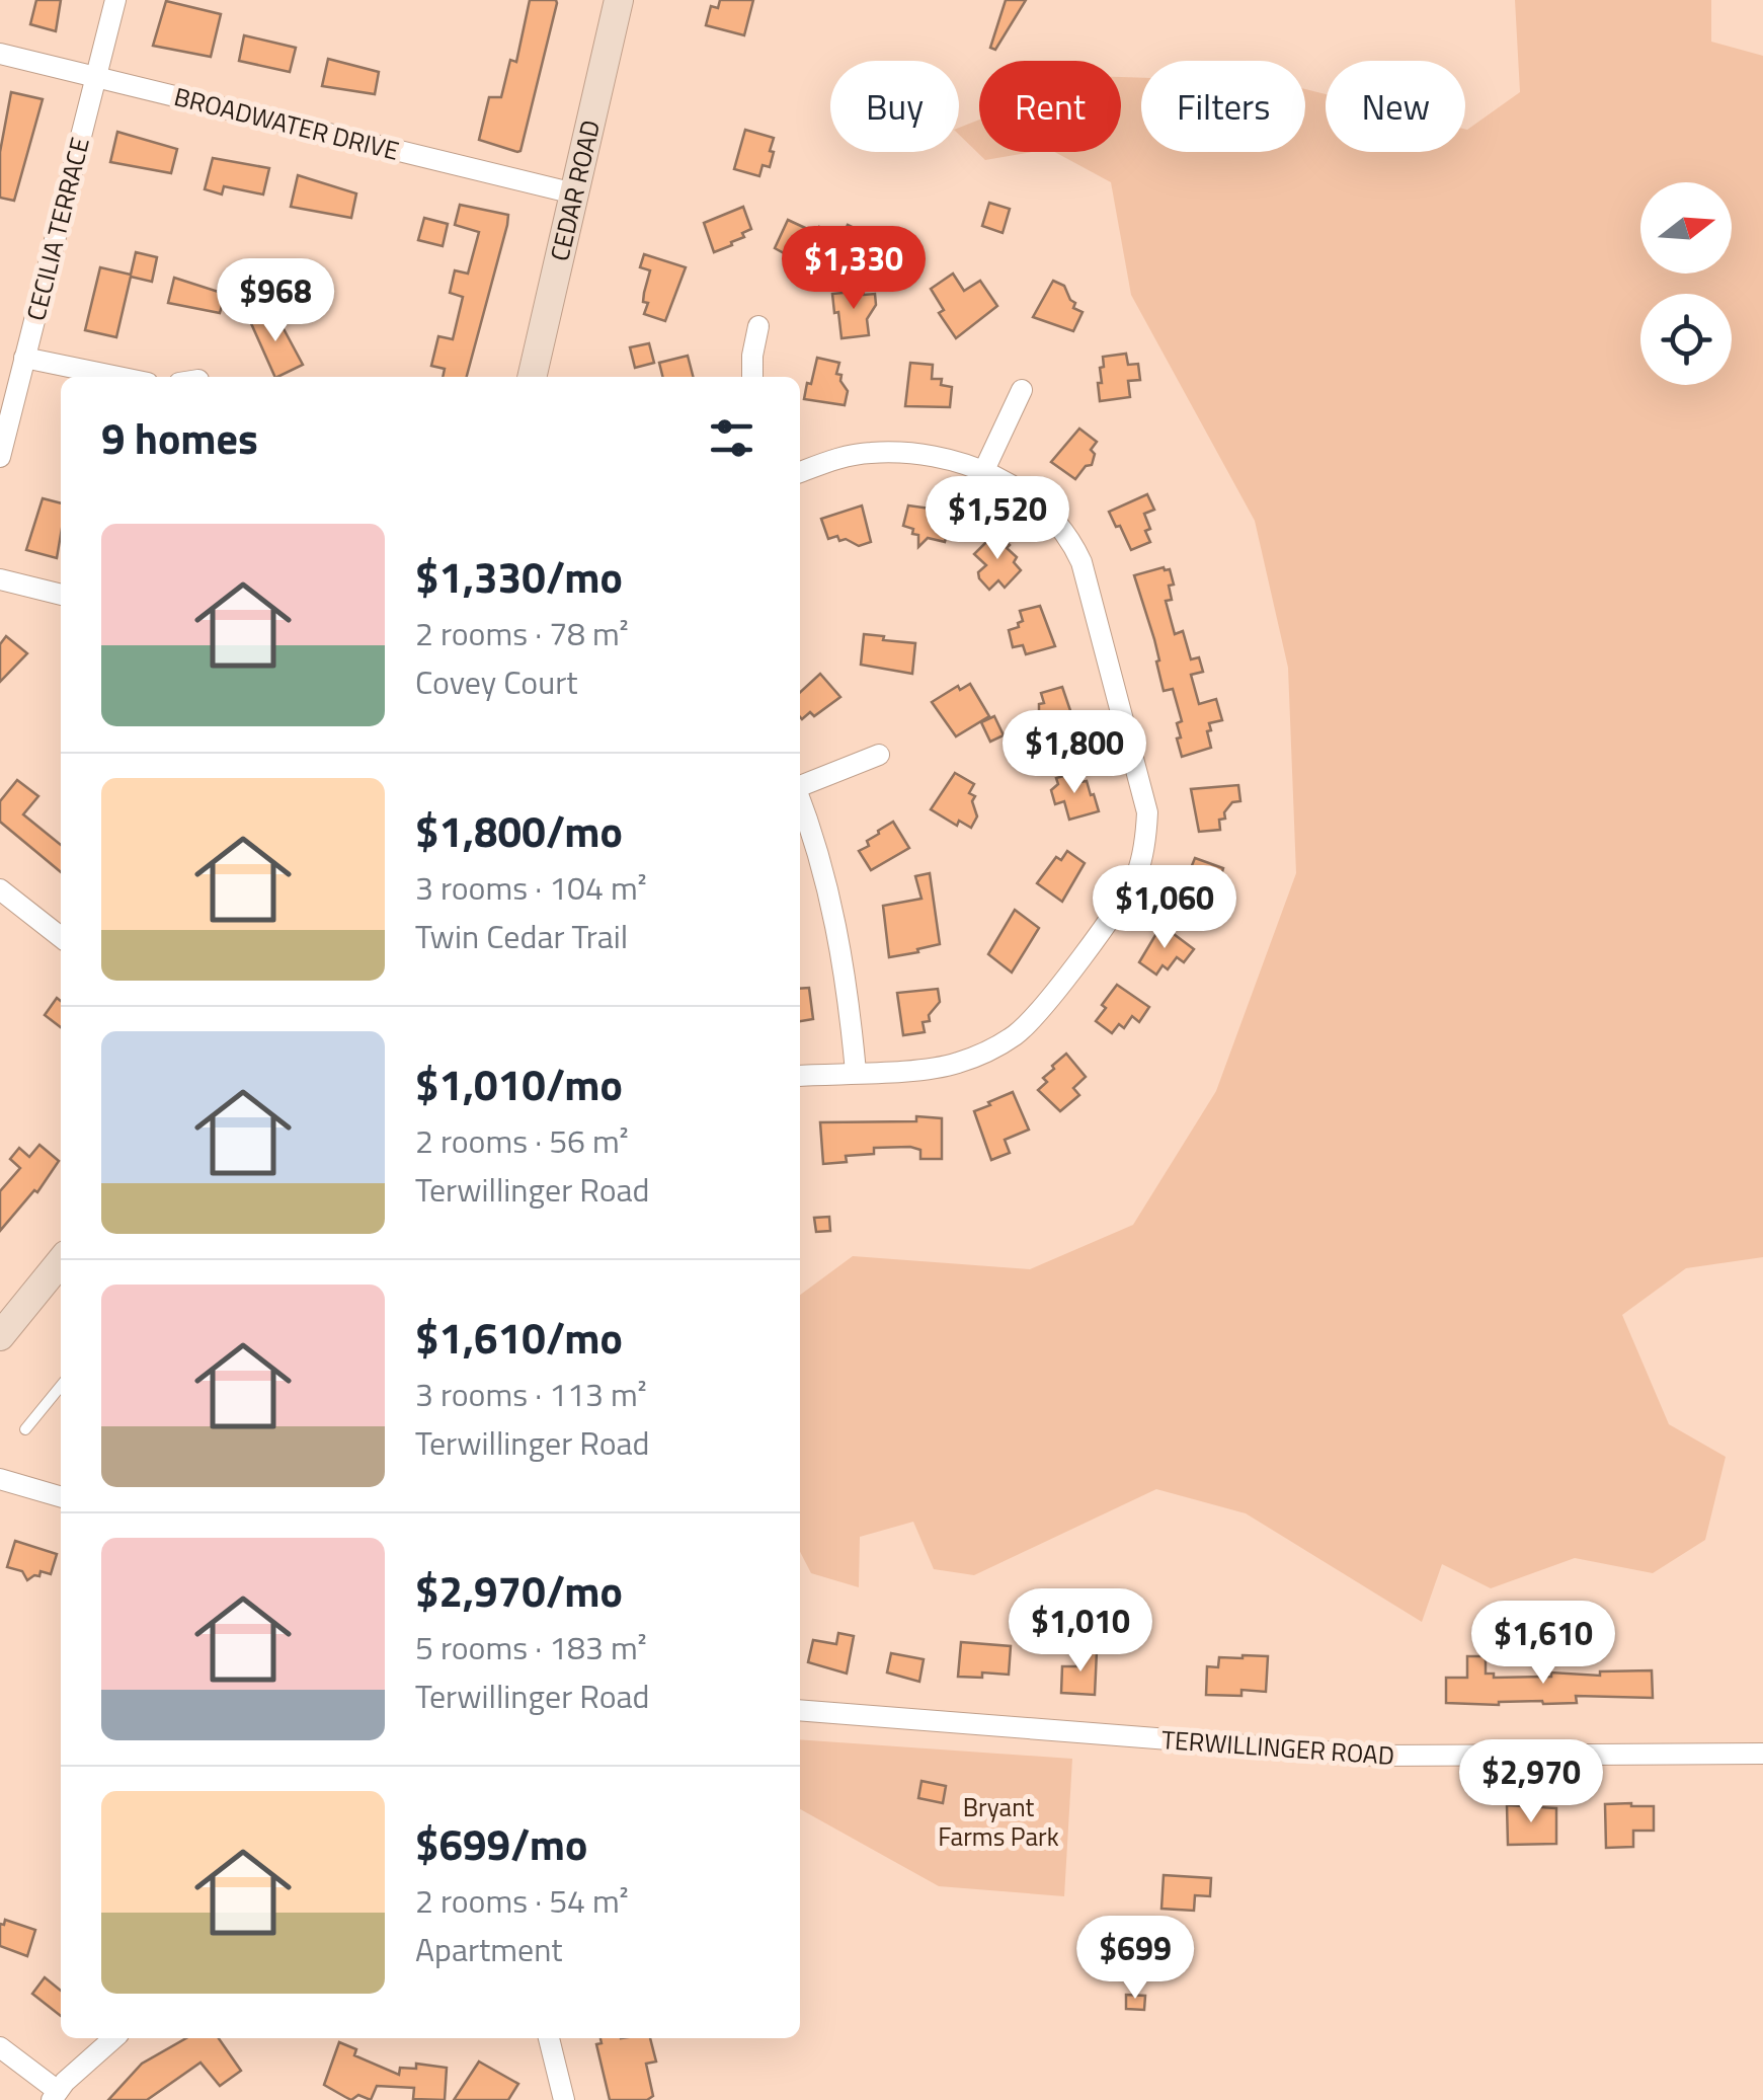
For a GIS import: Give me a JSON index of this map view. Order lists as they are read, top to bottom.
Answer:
{
  "streets": {
    "street": [
      "BROADWATER DRIVE",
      "CEDAR ROAD",
      "CECILIA TERRACE",
      "TERWILLINGER ROAD"
    ]
  },
  "crossings": [
    ["BROADWATER DRIVE", "CEDAR ROAD"],
    ["BROADWATER DRIVE", "CECILIA TERRACE"]
  ],
  "parks": ["Bryant Farms Park"],
  "north": "right",
  "page": {
    "chip": [
      "Buy",
      "Rent",
      "Filters",
      "New"
    ],
    "price": [
      "$1,330",
      "$968",
      "$1,520",
      "$1,800",
      "$1,060",
      "$1,010",
      "$1,610",
      "$2,970",
      "$699"
    ],
    "heading": "9 homes",
    "list": [
      {
        "name": "$1,330/mo",
        "note": "2 rooms · 78 m² · Covey Court"
      },
      {
        "name": "$1,800/mo",
        "note": "3 rooms · 104 m² · Twin Cedar Trail"
      },
      {
        "name": "$1,010/mo",
        "note": "2 rooms · 56 m² · Terwillinger Road"
      },
      {
        "name": "$1,610/mo",
        "note": "3 rooms · 113 m² · Terwillinger Road"
      },
      {
        "name": "$2,970/mo",
        "note": "5 rooms · 183 m² · Terwillinger Road"
      },
      {
        "name": "$699/mo",
        "note": "2 rooms · 54 m² · Apartment"
      }
    ]
  }
}
